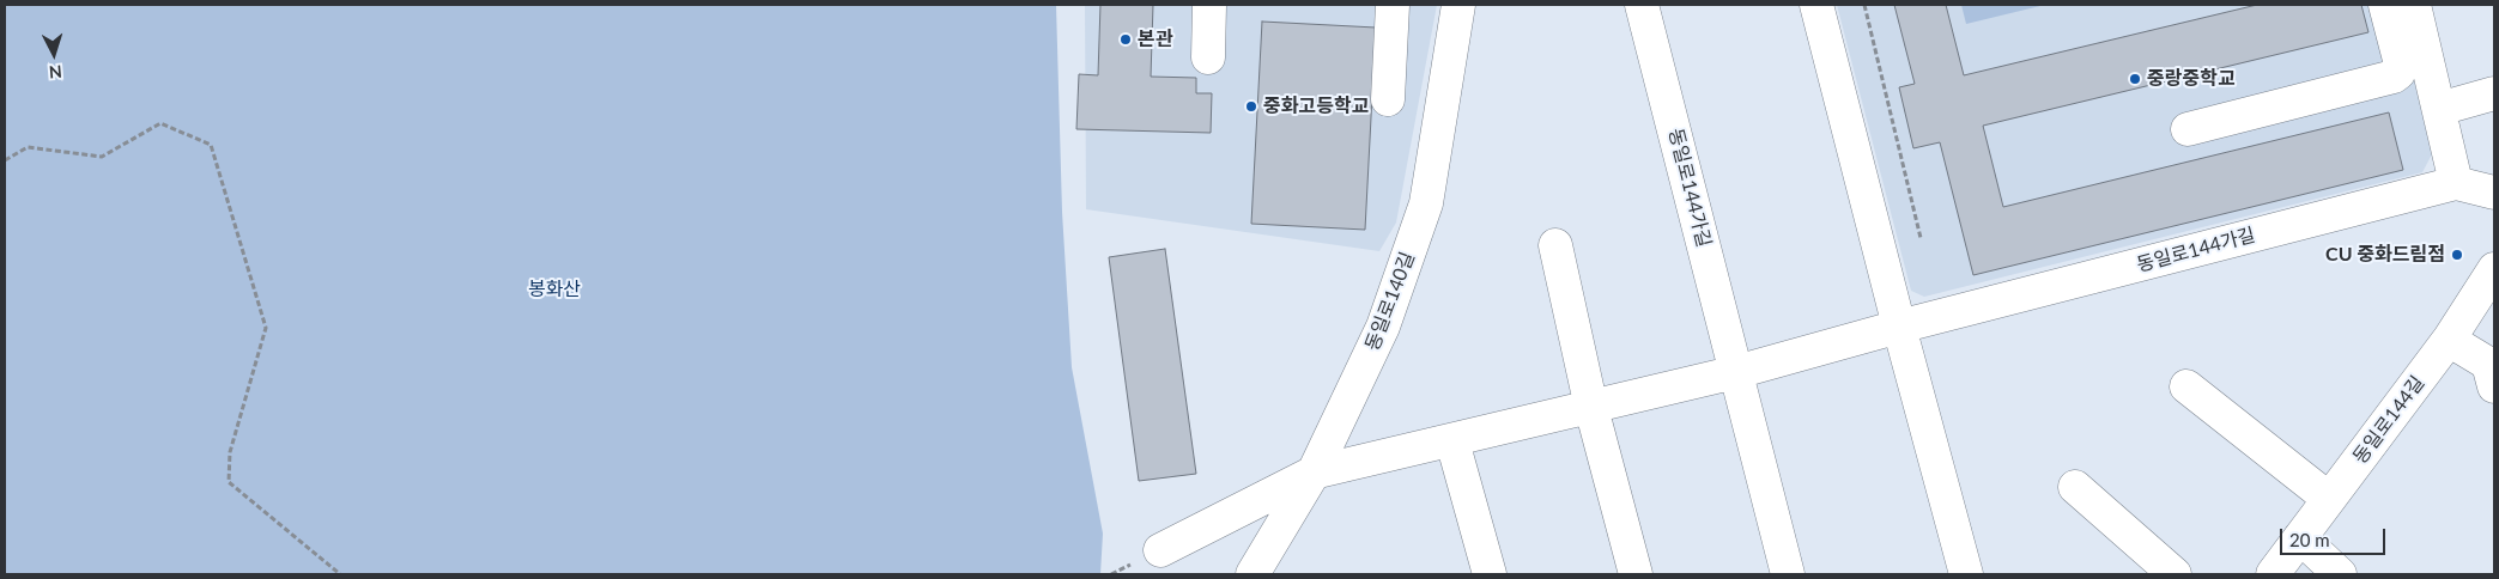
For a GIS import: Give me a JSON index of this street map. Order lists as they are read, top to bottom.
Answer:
{
  "streets": {
    "street": ["동일로144가길", "동일로140길", "동일로144길"]
  },
  "crossings": [
    ["동일로144가길", "동일로140길"]
  ],
  "parks": ["봉화산"],
  "places": [
    "본관",
    "중랑중학교",
    "중화고등학교",
    "CU 중화드림점"
  ],
  "scale_bar": "20 m",
  "north": "bottom"
}
